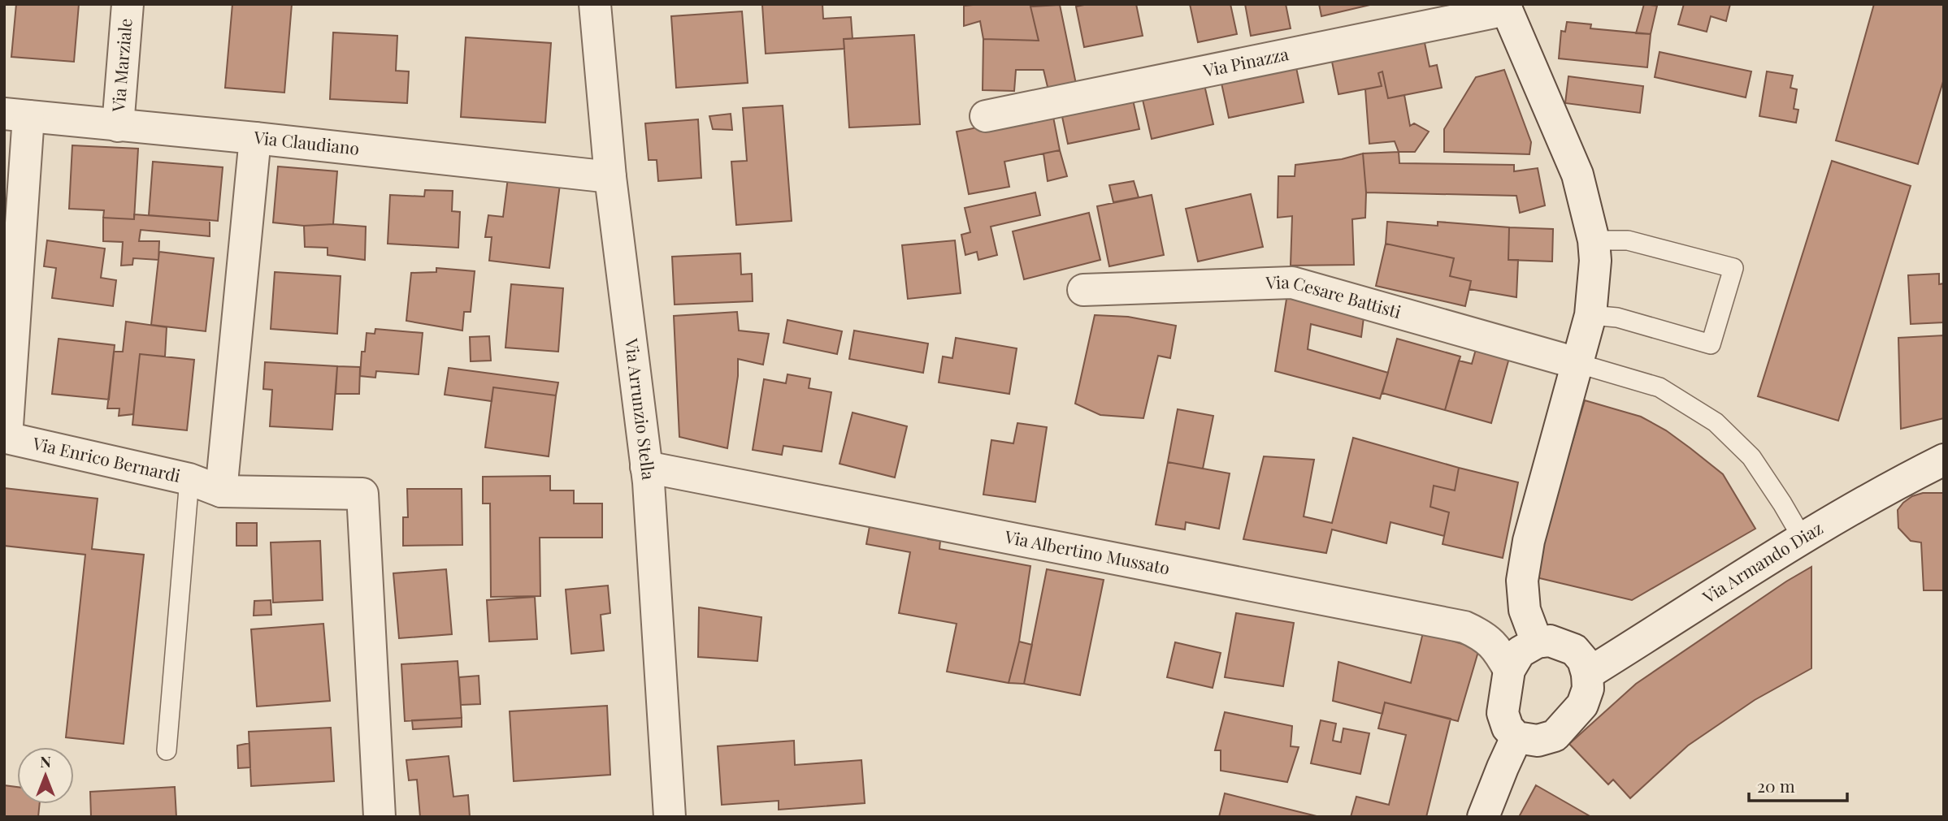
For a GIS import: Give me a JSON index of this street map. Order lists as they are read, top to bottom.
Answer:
{
  "streets": {
    "street": [
      "Via Pinazza",
      "Via Marziale",
      "Via Claudiano",
      "Via Cesare Battisti",
      "Via Arrunzio Stella",
      "Via Enrico Bernardi",
      "Via Albertino Mussato",
      "Via Armando Diaz"
    ]
  },
  "crossings": [
    ["Via Marziale", "Via Claudiano"],
    ["Via Claudiano", "Via Arrunzio Stella"],
    ["Via Claudiano", "Via Enrico Bernardi"],
    ["Via Arrunzio Stella", "Via Albertino Mussato"],
    ["Via Albertino Mussato", "Via Armando Diaz"]
  ],
  "scale_bar": "20 m",
  "north": "top"
}
